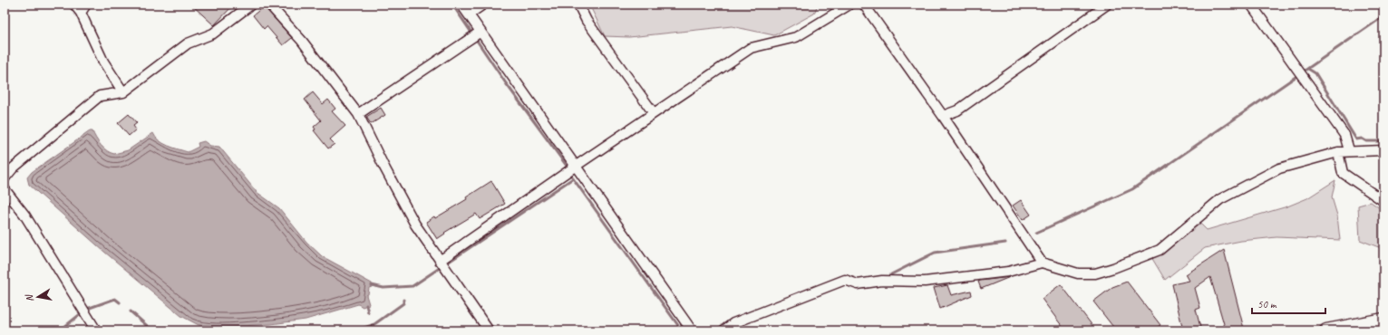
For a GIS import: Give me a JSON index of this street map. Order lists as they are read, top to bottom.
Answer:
{
  "scale_bar": "50 m",
  "north": "left"
}
